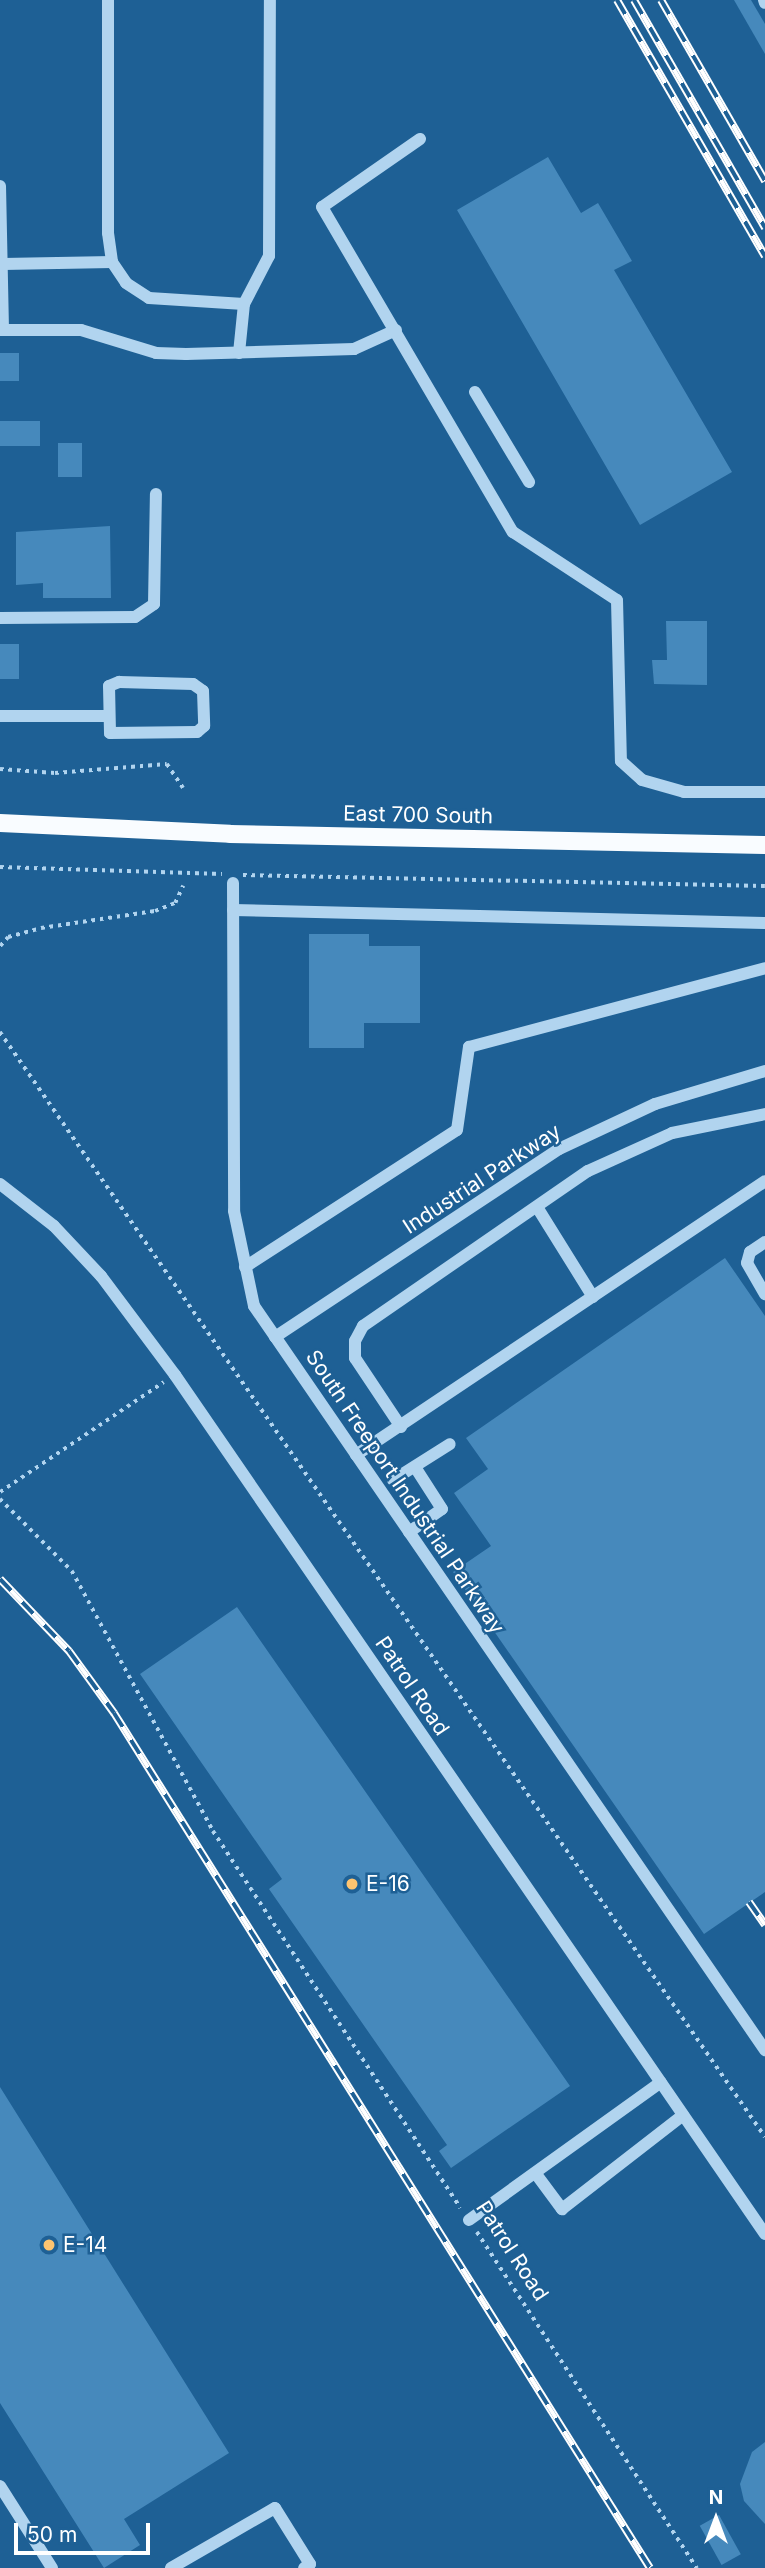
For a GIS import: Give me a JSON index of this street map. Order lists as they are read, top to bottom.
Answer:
{
  "streets": {
    "main road": ["East 700 South"],
    "street": ["Industrial Parkway", "South Freeport Industrial Parkway", "Patrol Road"]
  },
  "crossings": [
    ["Industrial Parkway", "South Freeport Industrial Parkway"]
  ],
  "places": ["E-16", "E-14"],
  "scale_bar": "50 m",
  "north": "top"
}
